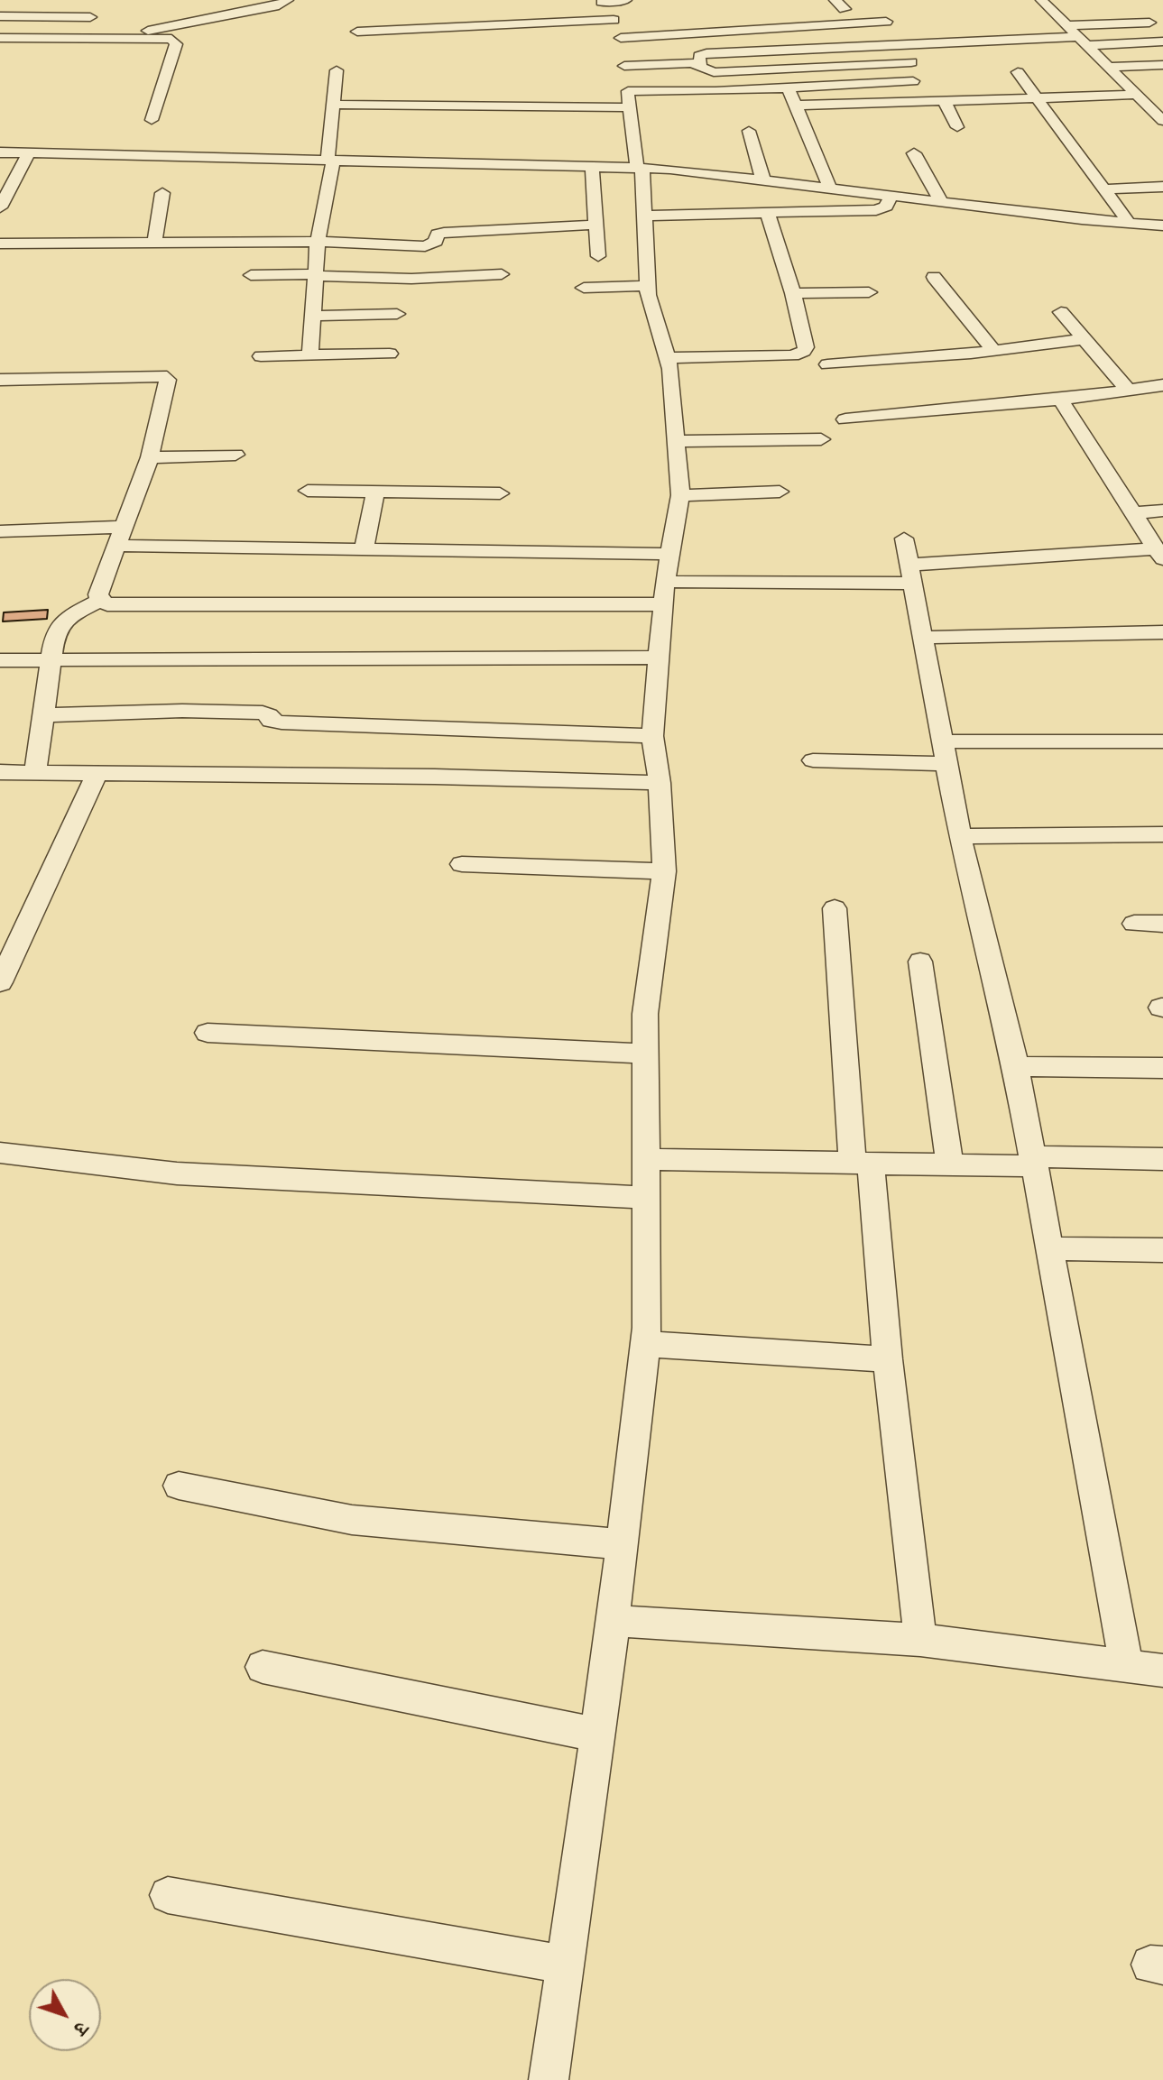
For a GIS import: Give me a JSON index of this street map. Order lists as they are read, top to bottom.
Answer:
{
  "north": "bottom right"
}
